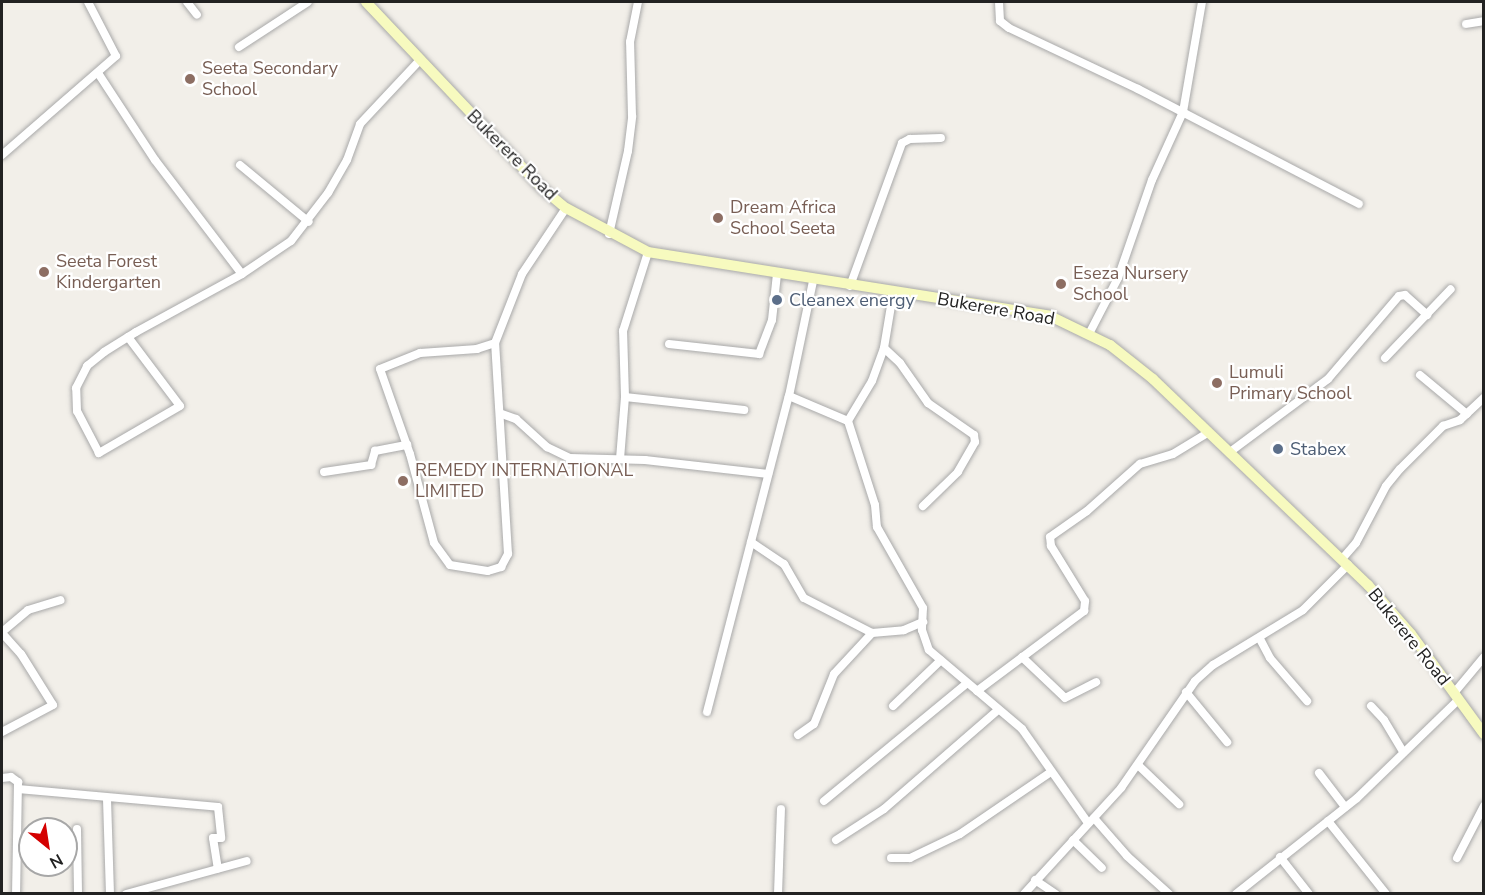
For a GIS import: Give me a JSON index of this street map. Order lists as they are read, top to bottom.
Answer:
{
  "streets": {
    "main road": ["Bukerere Road"]
  },
  "places": [
    "Seeta Secondary School",
    "Dream Africa School Seeta",
    "Seeta Forest Kindergarten",
    "Eseza Nursery School",
    "Cleanex energy",
    "Lumuli Primary School",
    "Stabex",
    "REMEDY INTERNATIONAL LIMITED"
  ],
  "north": "bottom right"
}
